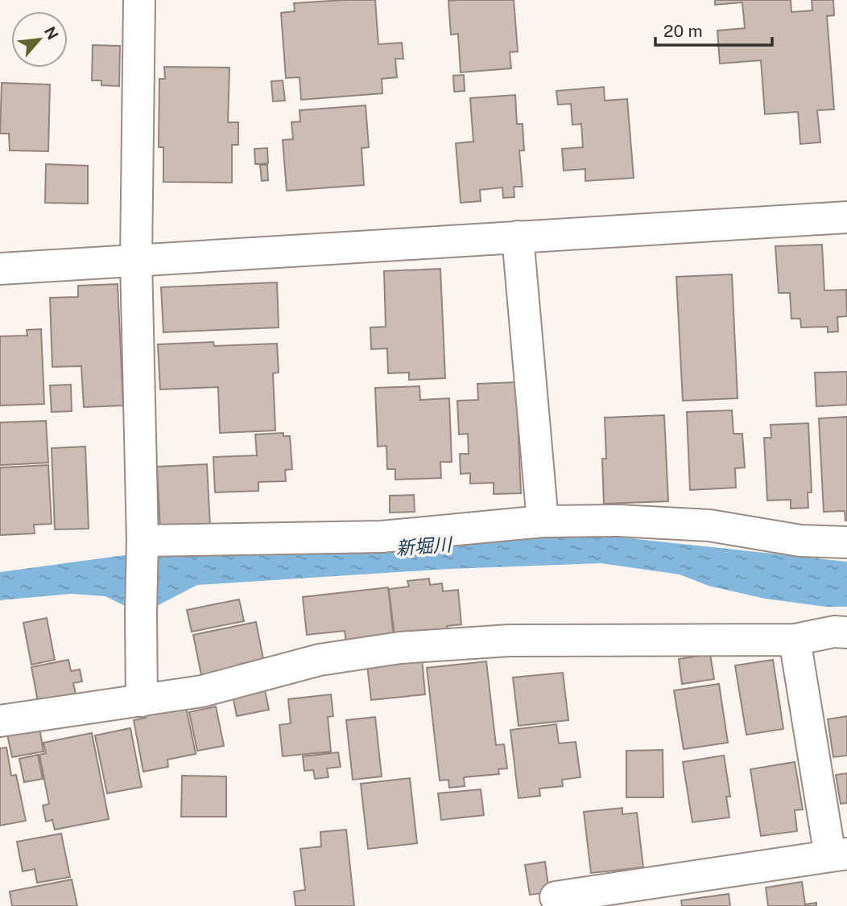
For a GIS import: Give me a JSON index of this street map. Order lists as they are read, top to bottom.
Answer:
{
  "water": ["新堀川"],
  "scale_bar": "20 m",
  "north": "top right"
}
